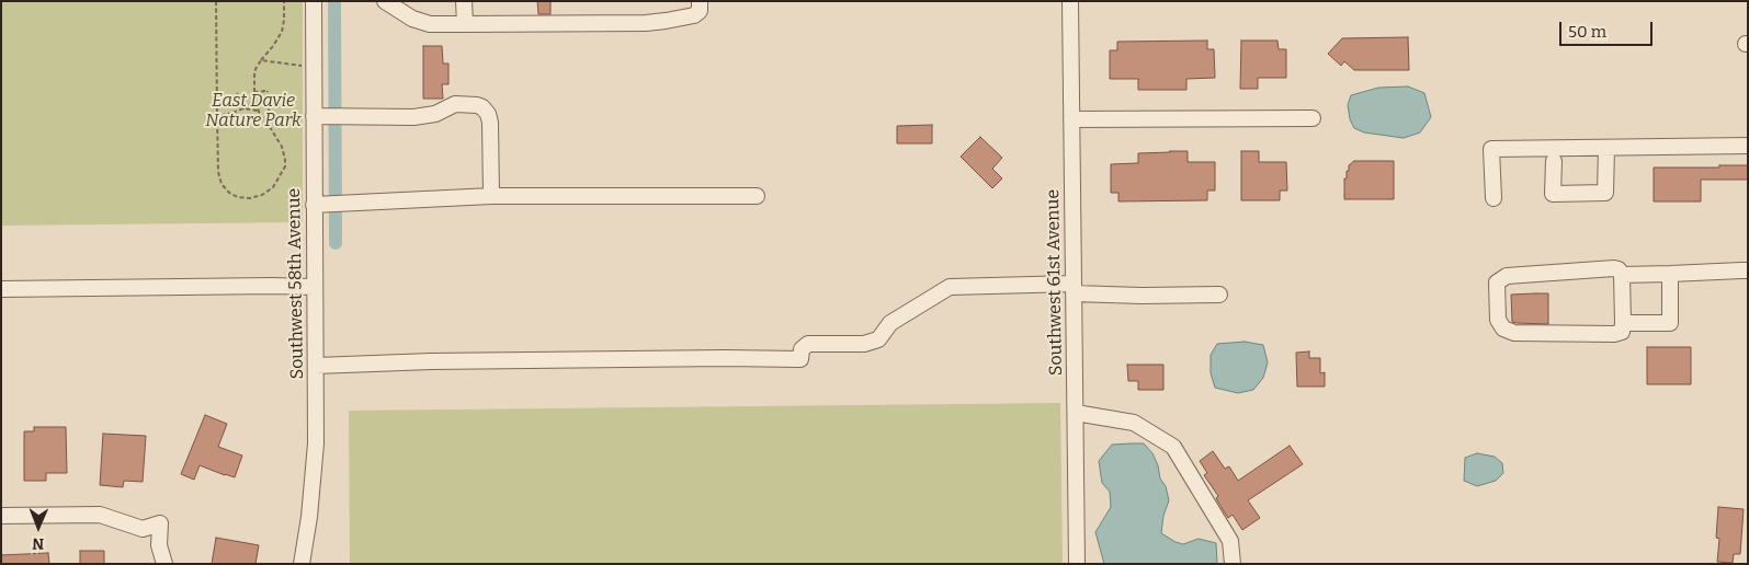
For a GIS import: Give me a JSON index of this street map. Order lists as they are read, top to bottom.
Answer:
{
  "streets": {
    "street": ["Southwest 61st Avenue", "Southwest 58th Avenue"]
  },
  "parks": ["East Davie Nature Park"],
  "scale_bar": "50 m",
  "north": "bottom"
}
